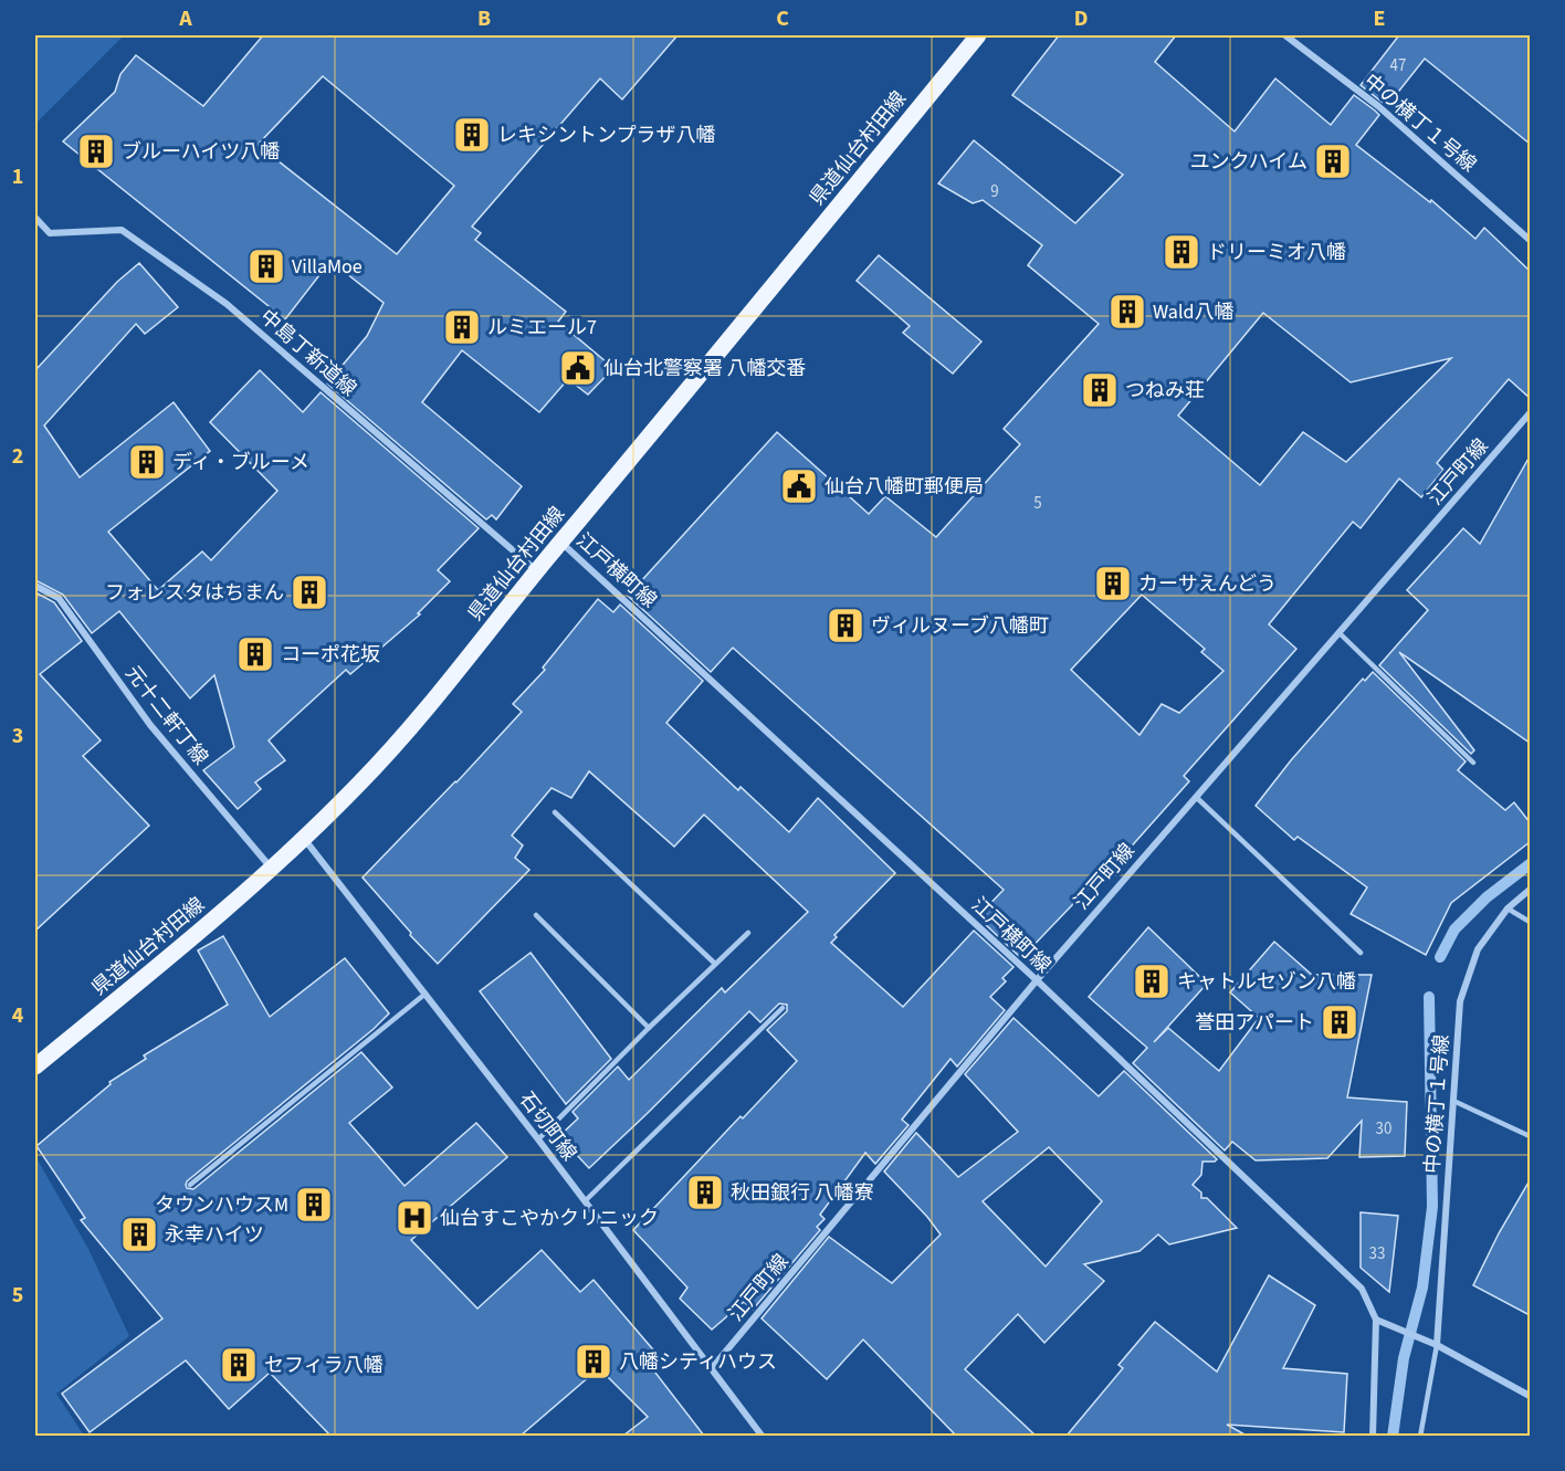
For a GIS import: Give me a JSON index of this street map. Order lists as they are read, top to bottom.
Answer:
{
  "streets": {
    "main road": ["県道仙台村田線"],
    "street": [
      "中の横丁１号線",
      "中島丁新道線",
      "江戸町線",
      "江戸横町線",
      "元十二軒丁線",
      "石切町線"
    ]
  },
  "crossings": [
    ["県道仙台村田線", "中島丁新道線"],
    ["県道仙台村田線", "江戸横町線"],
    ["県道仙台村田線", "元十二軒丁線"],
    ["県道仙台村田線", "石切町線"],
    ["江戸町線", "江戸横町線"],
    ["江戸町線", "石切町線"]
  ],
  "places": {
    "building": [
      "レキシントンプラザ八幡",
      "ブルーハイツ八幡",
      "ユンクハイム",
      "ドリーミオ八幡",
      "VillaMoe",
      "Wald八幡",
      "ルミエール7",
      "つねみ荘",
      "ディ・ブルーメ",
      "カーサえんどう",
      "フォレスタはちまん",
      "ヴィルヌーブ八幡町",
      "コーポ花坂",
      "キャトルセゾン八幡",
      "誉田アパート",
      "秋田銀行 八幡寮",
      "タウンハウスM",
      "永幸ハイツ",
      "八幡シティハウス",
      "セフィラ八幡"
    ],
    "public building": ["仙台北警察署 八幡交番", "仙台八幡町郵便局"],
    "hospital": ["仙台すこやかクリニック"]
  },
  "house_numbers": [
    "47",
    "9",
    "5",
    "30",
    "33"
  ],
  "grid": {
    "columns": [
      "A",
      "B",
      "C",
      "D",
      "E"
    ],
    "rows": [
      "1",
      "2",
      "3",
      "4",
      "5"
    ]
  }
}
